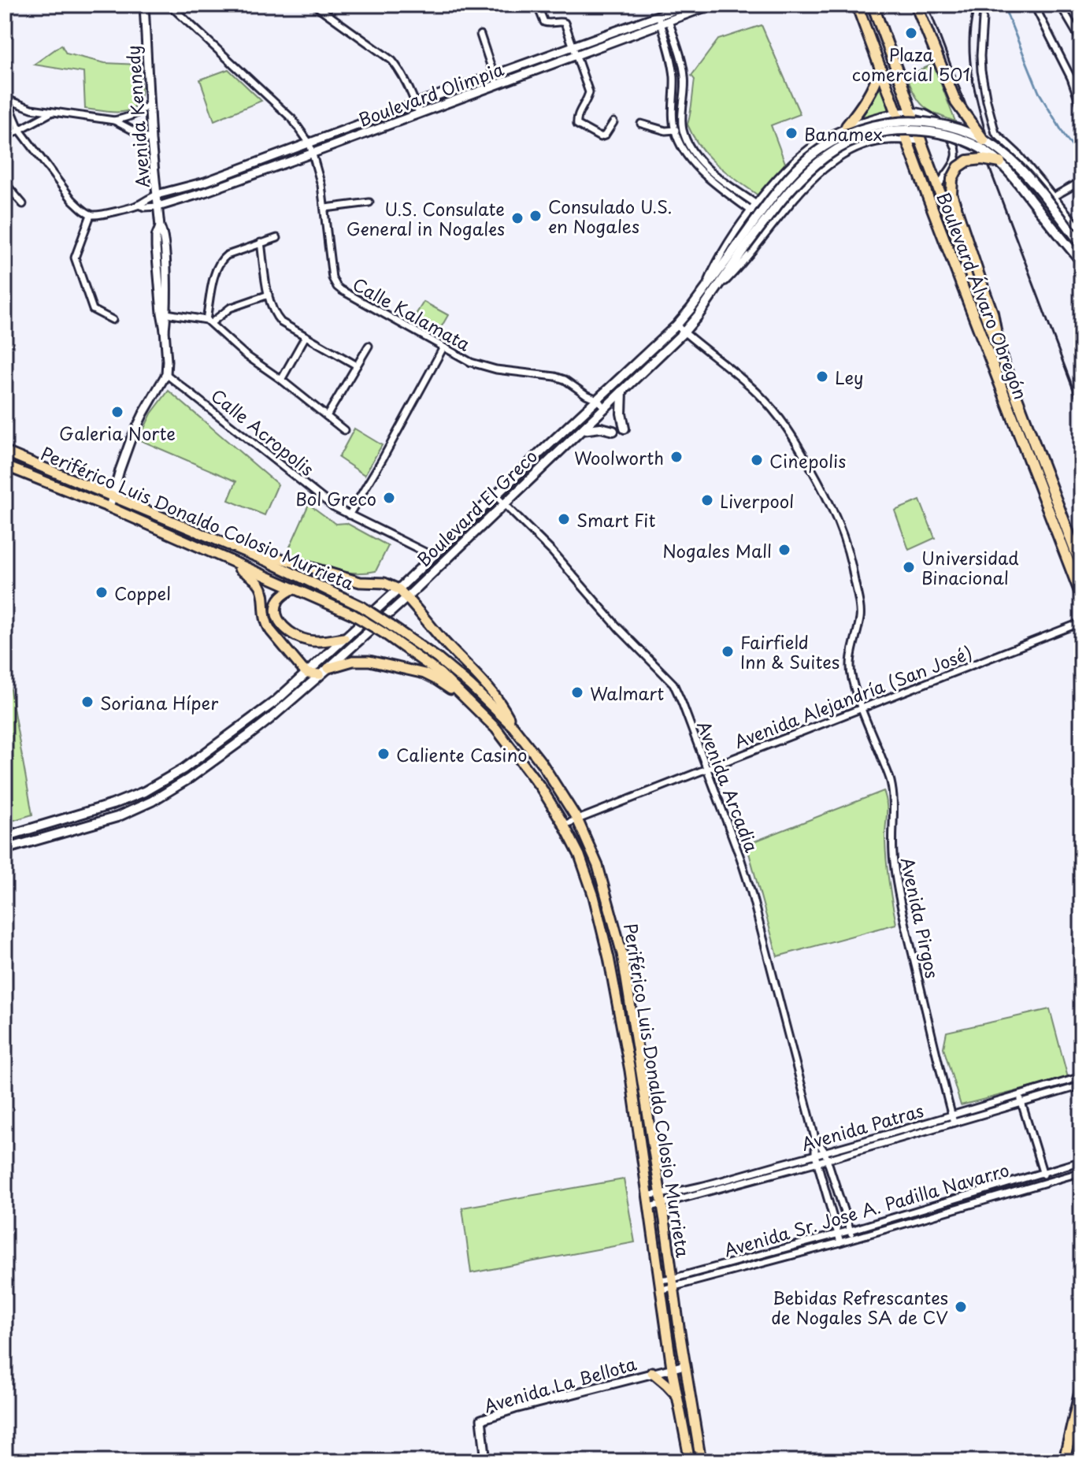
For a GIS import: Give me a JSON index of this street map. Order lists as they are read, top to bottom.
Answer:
{
  "streets": {
    "highway": ["Boulevard Álvaro Obregón"],
    "main road": ["Boulevard El Greco", "Periférico Luis Donaldo Colosio Murrieta"],
    "street": [
      "Boulevard Olimpia",
      "Avenida Kennedy",
      "Calle Kalamata",
      "Calle Acropolis",
      "Avenida Alejandría (San José)",
      "Avenida Arcadia",
      "Avenida Pirgos",
      "Avenida Patras",
      "Avenida Sr. Jose A. Padilla Navarro",
      "Avenida La Bellota"
    ]
  },
  "crossings": [
    ["Boulevard Olimpia", "Avenida Kennedy"],
    ["Boulevard Olimpia", "Calle Kalamata"],
    ["Avenida Kennedy", "Calle Acropolis"],
    ["Boulevard Álvaro Obregón", "Boulevard El Greco"],
    ["Calle Kalamata", "Boulevard El Greco"],
    ["Calle Acropolis", "Boulevard El Greco"],
    ["Boulevard El Greco", "Avenida Arcadia"],
    ["Boulevard El Greco", "Avenida Pirgos"],
    ["Periférico Luis Donaldo Colosio Murrieta", "Avenida Alejandría (San José)"],
    ["Periférico Luis Donaldo Colosio Murrieta", "Avenida Patras"],
    ["Periférico Luis Donaldo Colosio Murrieta", "Avenida Sr. Jose A. Padilla Navarro"],
    ["Periférico Luis Donaldo Colosio Murrieta", "Avenida La Bellota"],
    ["Avenida Alejandría (San José)", "Avenida Arcadia"],
    ["Avenida Alejandría (San José)", "Avenida Pirgos"],
    ["Avenida Arcadia", "Avenida Patras"],
    ["Avenida Arcadia", "Avenida Sr. Jose A. Padilla Navarro"],
    ["Avenida Pirgos", "Avenida Patras"]
  ],
  "places": [
    "Plaza comercial 501",
    "Banamex",
    "Consulado U.S. en Nogales",
    "U.S. Consulate General in Nogales",
    "Ley",
    "Galeria Norte",
    "Woolworth",
    "Cinepolis",
    "Bol Greco",
    "Liverpool",
    "Smart Fit",
    "Nogales Mall",
    "Universidad Binacional",
    "Coppel",
    "Fairfield Inn & Suites",
    "Walmart",
    "Soriana Híper",
    "Caliente Casino",
    "Bebidas Refrescantes de Nogales SA de CV"
  ]
}
